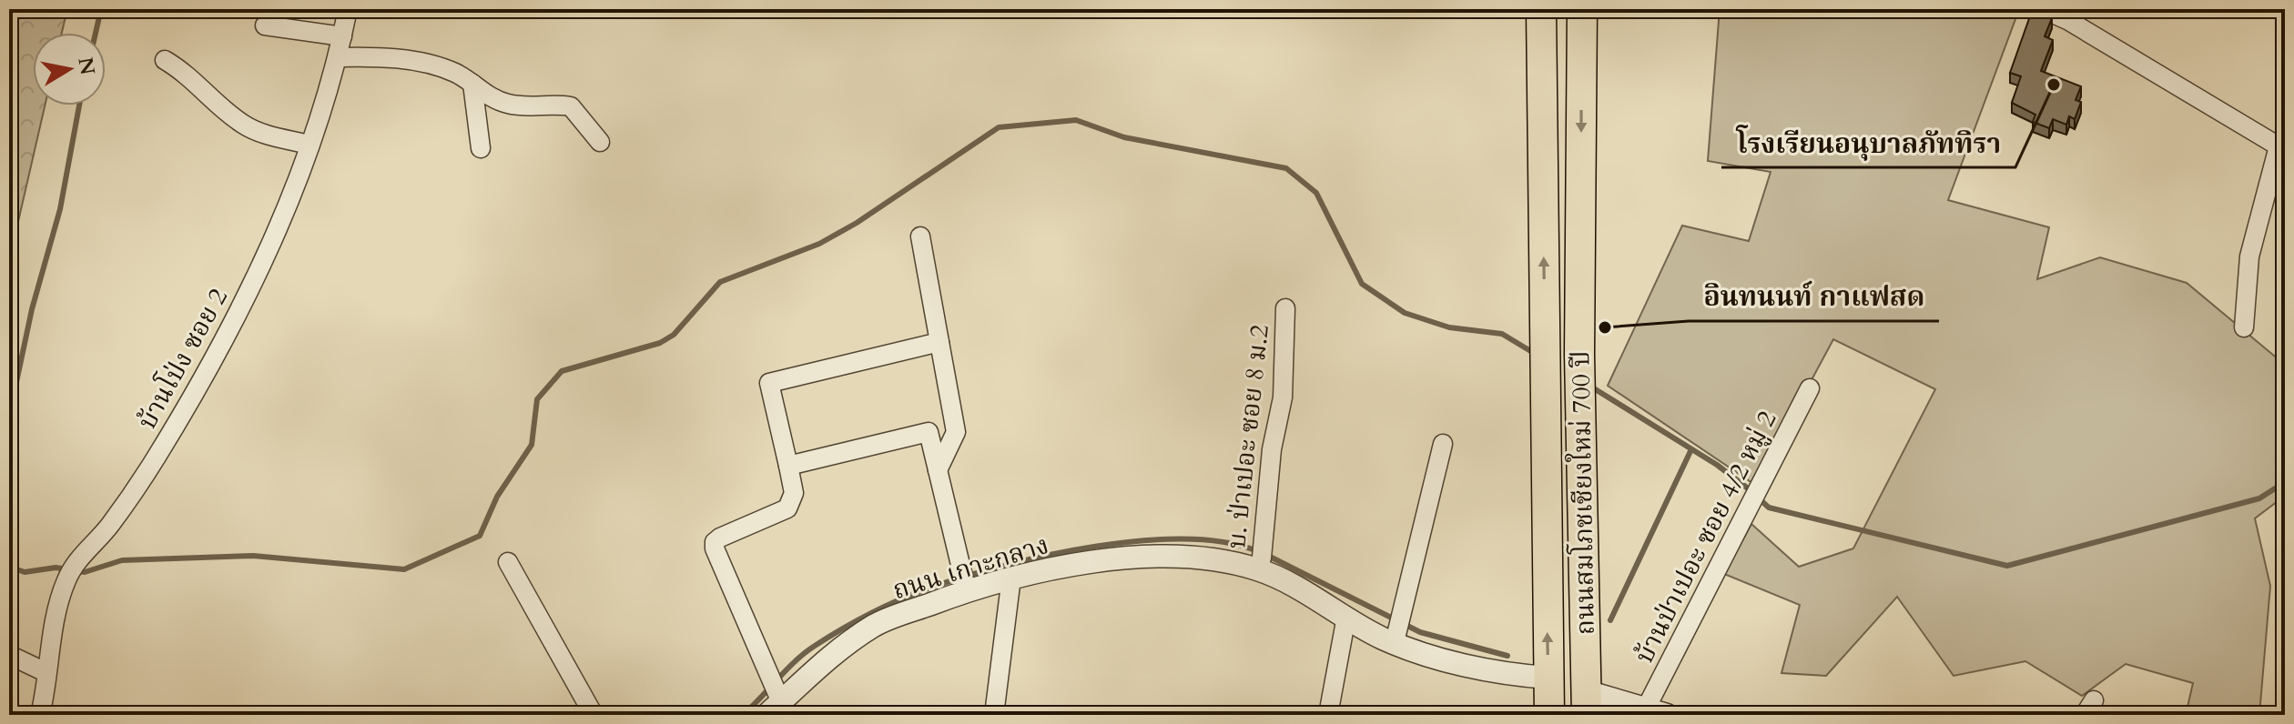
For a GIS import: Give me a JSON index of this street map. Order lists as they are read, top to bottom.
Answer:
{
  "streets": {
    "main road": ["ถนนสมโภชเชียงใหม่ 700 ปี"],
    "street": [
      "บ้านโป่ง ซอย 2",
      "บ. ป่าเปอะ ซอย 8 ม.2",
      "บ้านป่าเปอะ ซอย 4/2 หมู่ 2",
      "ถนน เกาะกลาง"
    ]
  },
  "crossings": [
    ["บ. ป่าเปอะ ซอย 8 ม.2", "ถนน เกาะกลาง"],
    ["ถนนสมโภชเชียงใหม่ 700 ปี", "ถนน เกาะกลาง"]
  ],
  "places": ["โรงเรียนอนุบาลภัททิรา", "อินทนนท์ กาแฟสด"],
  "north": "right"
}
